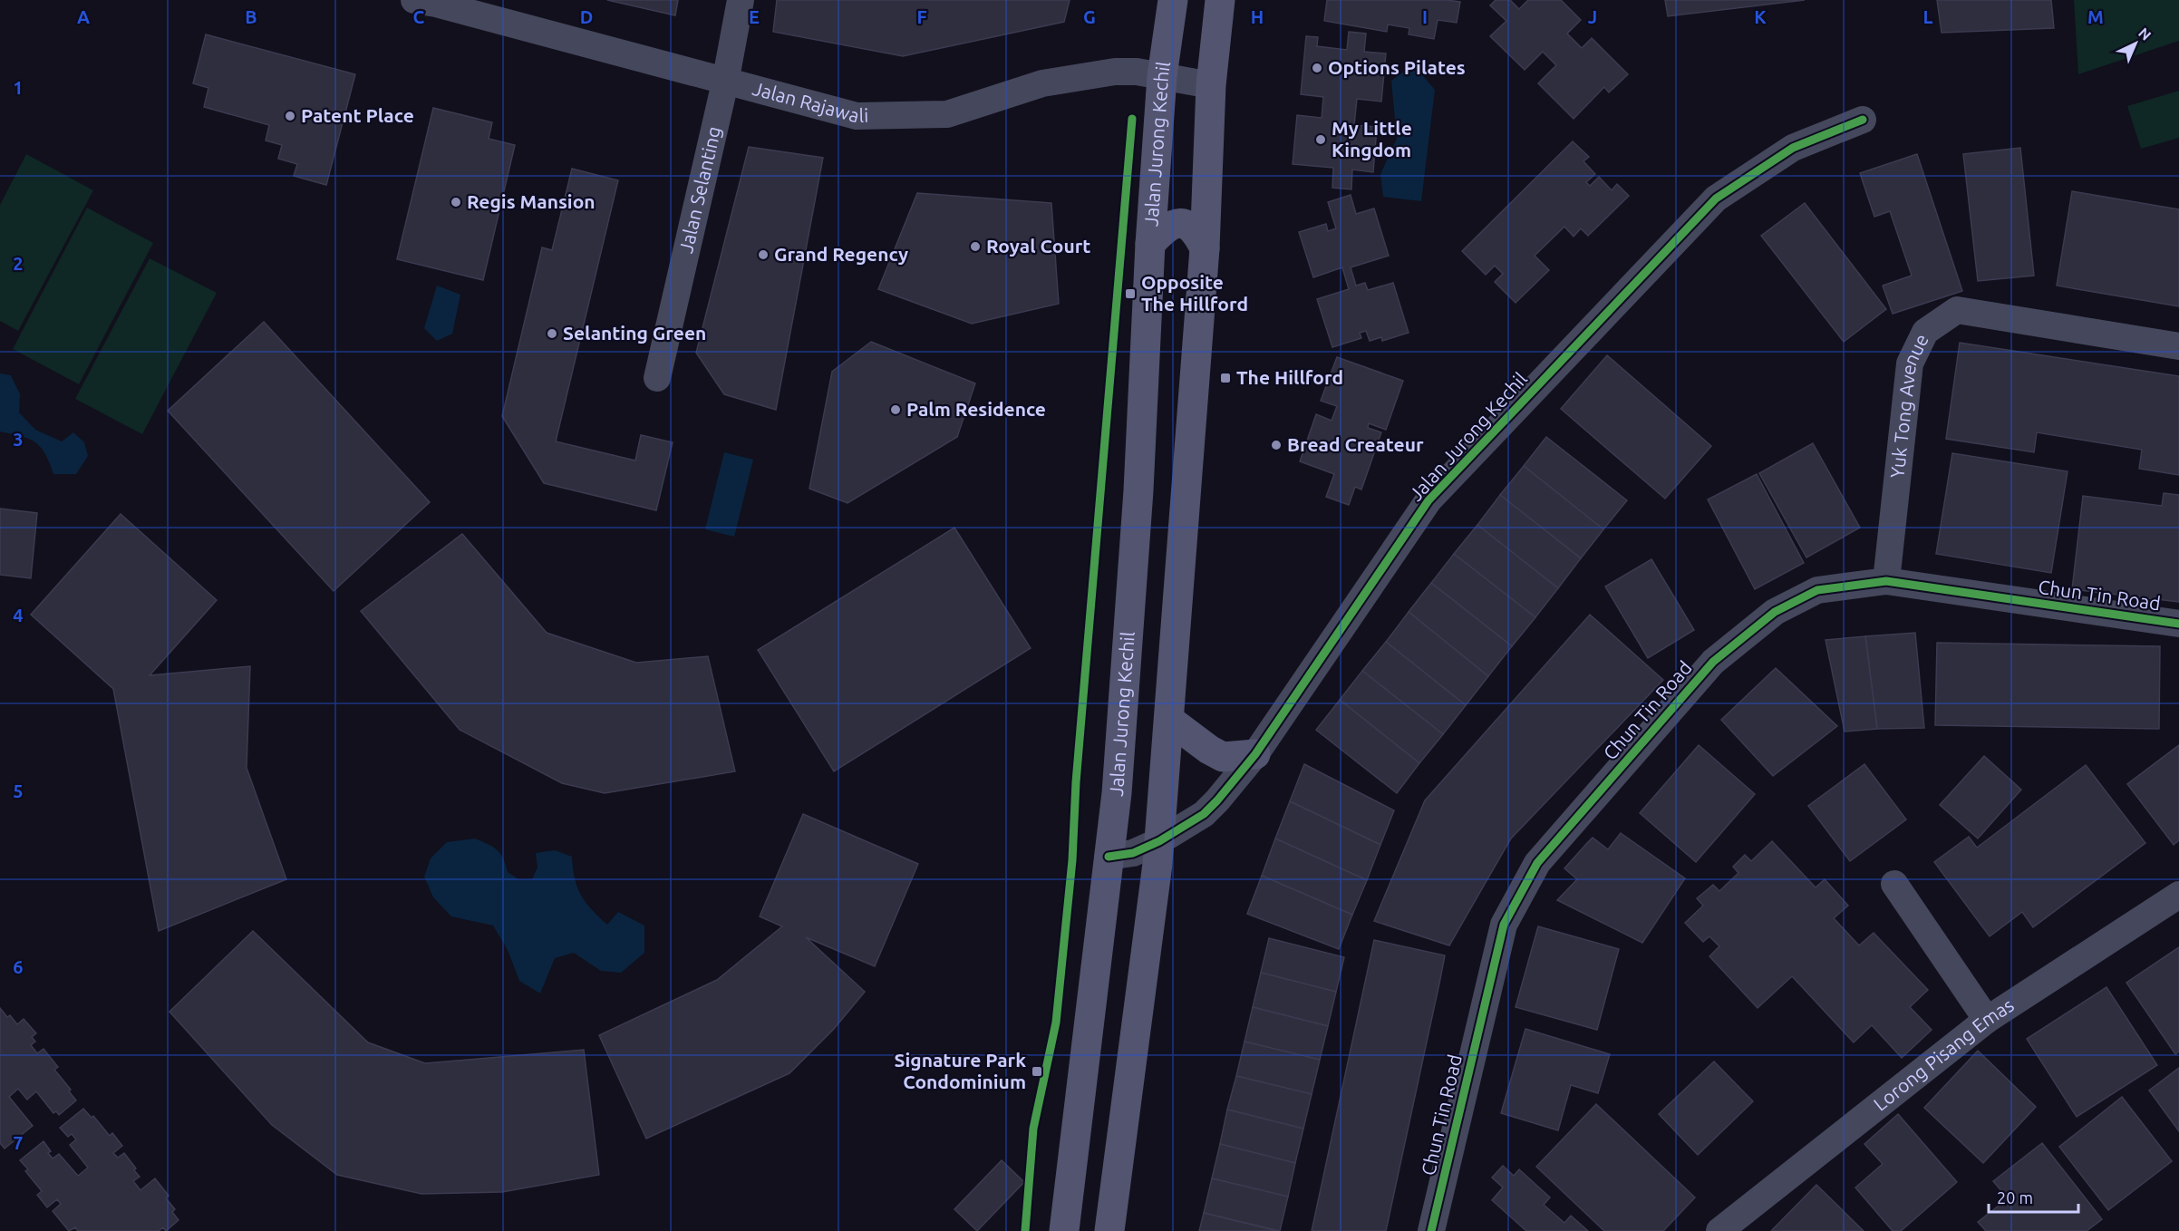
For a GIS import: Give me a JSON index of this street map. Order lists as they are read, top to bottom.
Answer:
{
  "streets": {
    "main road": ["Jalan Jurong Kechil"],
    "street": [
      "Jalan Rajawali",
      "Jalan Selanting",
      "Yuk Tong Avenue",
      "Chun Tin Road",
      "Lorong Pisang Emas"
    ]
  },
  "crossings": [
    ["Jalan Rajawali", "Jalan Jurong Kechil"],
    ["Jalan Rajawali", "Jalan Selanting"],
    ["Yuk Tong Avenue", "Chun Tin Road"]
  ],
  "places": {
    "other": [
      "Options Pilates",
      "Patent Place",
      "My Little Kingdom",
      "Regis Mansion",
      "Royal Court",
      "Grand Regency",
      "Selanting Green",
      "Palm Residence",
      "Bread Createur"
    ],
    "transit": ["Opposite The Hillford", "The Hillford", "Signature Park Condominium"]
  },
  "scale_bar": "20 m",
  "north": "top right",
  "grid": {
    "columns": [
      "A",
      "B",
      "C",
      "D",
      "E",
      "F",
      "G",
      "H",
      "I",
      "J",
      "K",
      "L",
      "M"
    ],
    "rows": [
      "1",
      "2",
      "3",
      "4",
      "5",
      "6",
      "7"
    ]
  }
}
